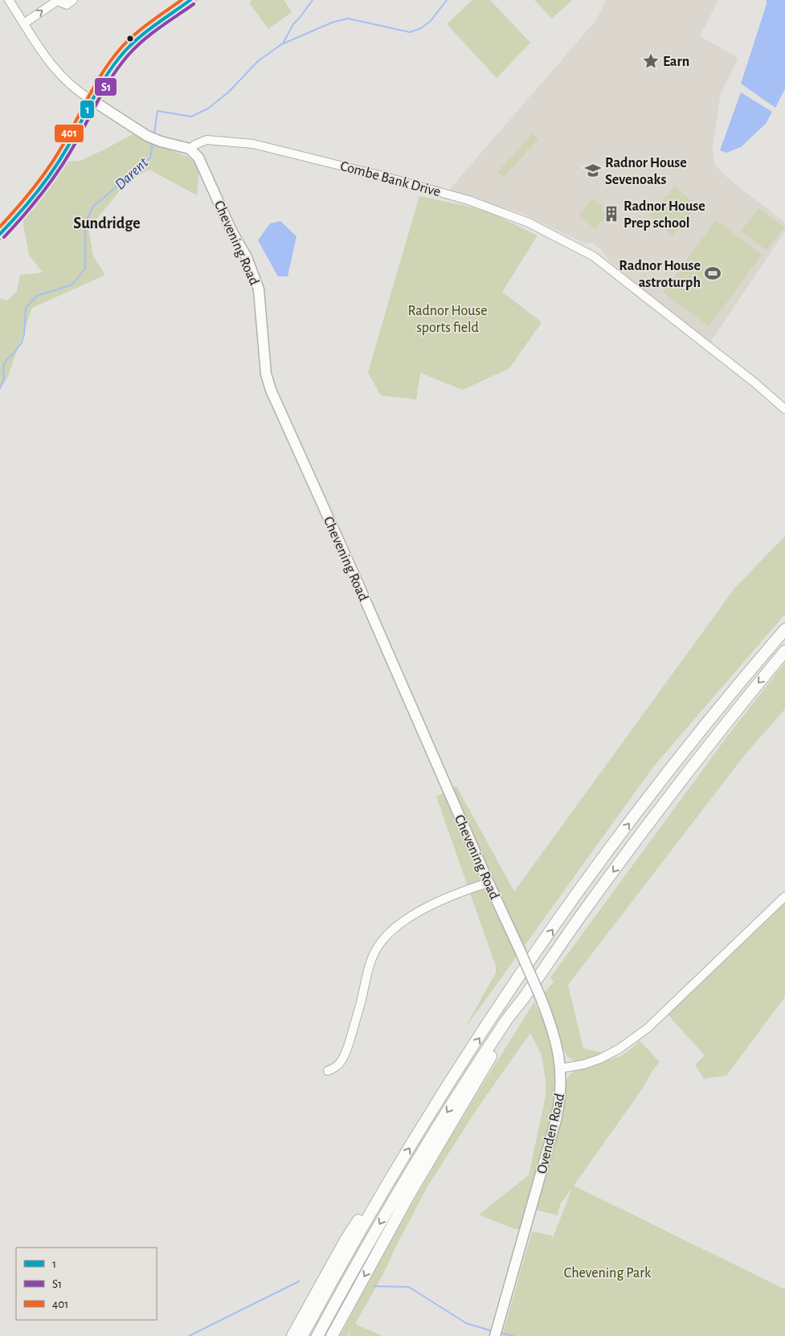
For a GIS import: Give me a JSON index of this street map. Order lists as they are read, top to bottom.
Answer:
{
  "streets": {
    "main road": ["Chevening Road", "Ovenden Road"],
    "street": ["Combe Bank Drive"]
  },
  "crossings": [
    ["Combe Bank Drive", "Chevening Road"],
    ["Chevening Road", "Ovenden Road"]
  ],
  "districts": ["Sundridge"],
  "water": ["Darent"],
  "parks": ["Radnor House sports field", "Chevening Park"],
  "places": {
    "place": ["Earn"],
    "school or university": ["Radnor House Sevenoaks"],
    "building": ["Radnor House Prep school"],
    "sports": ["Radnor House astroturph"]
  },
  "lines": ["transit line 1", "transit line 401", "transit line S1"],
  "legend": ["1", "S1", "401"]
}
